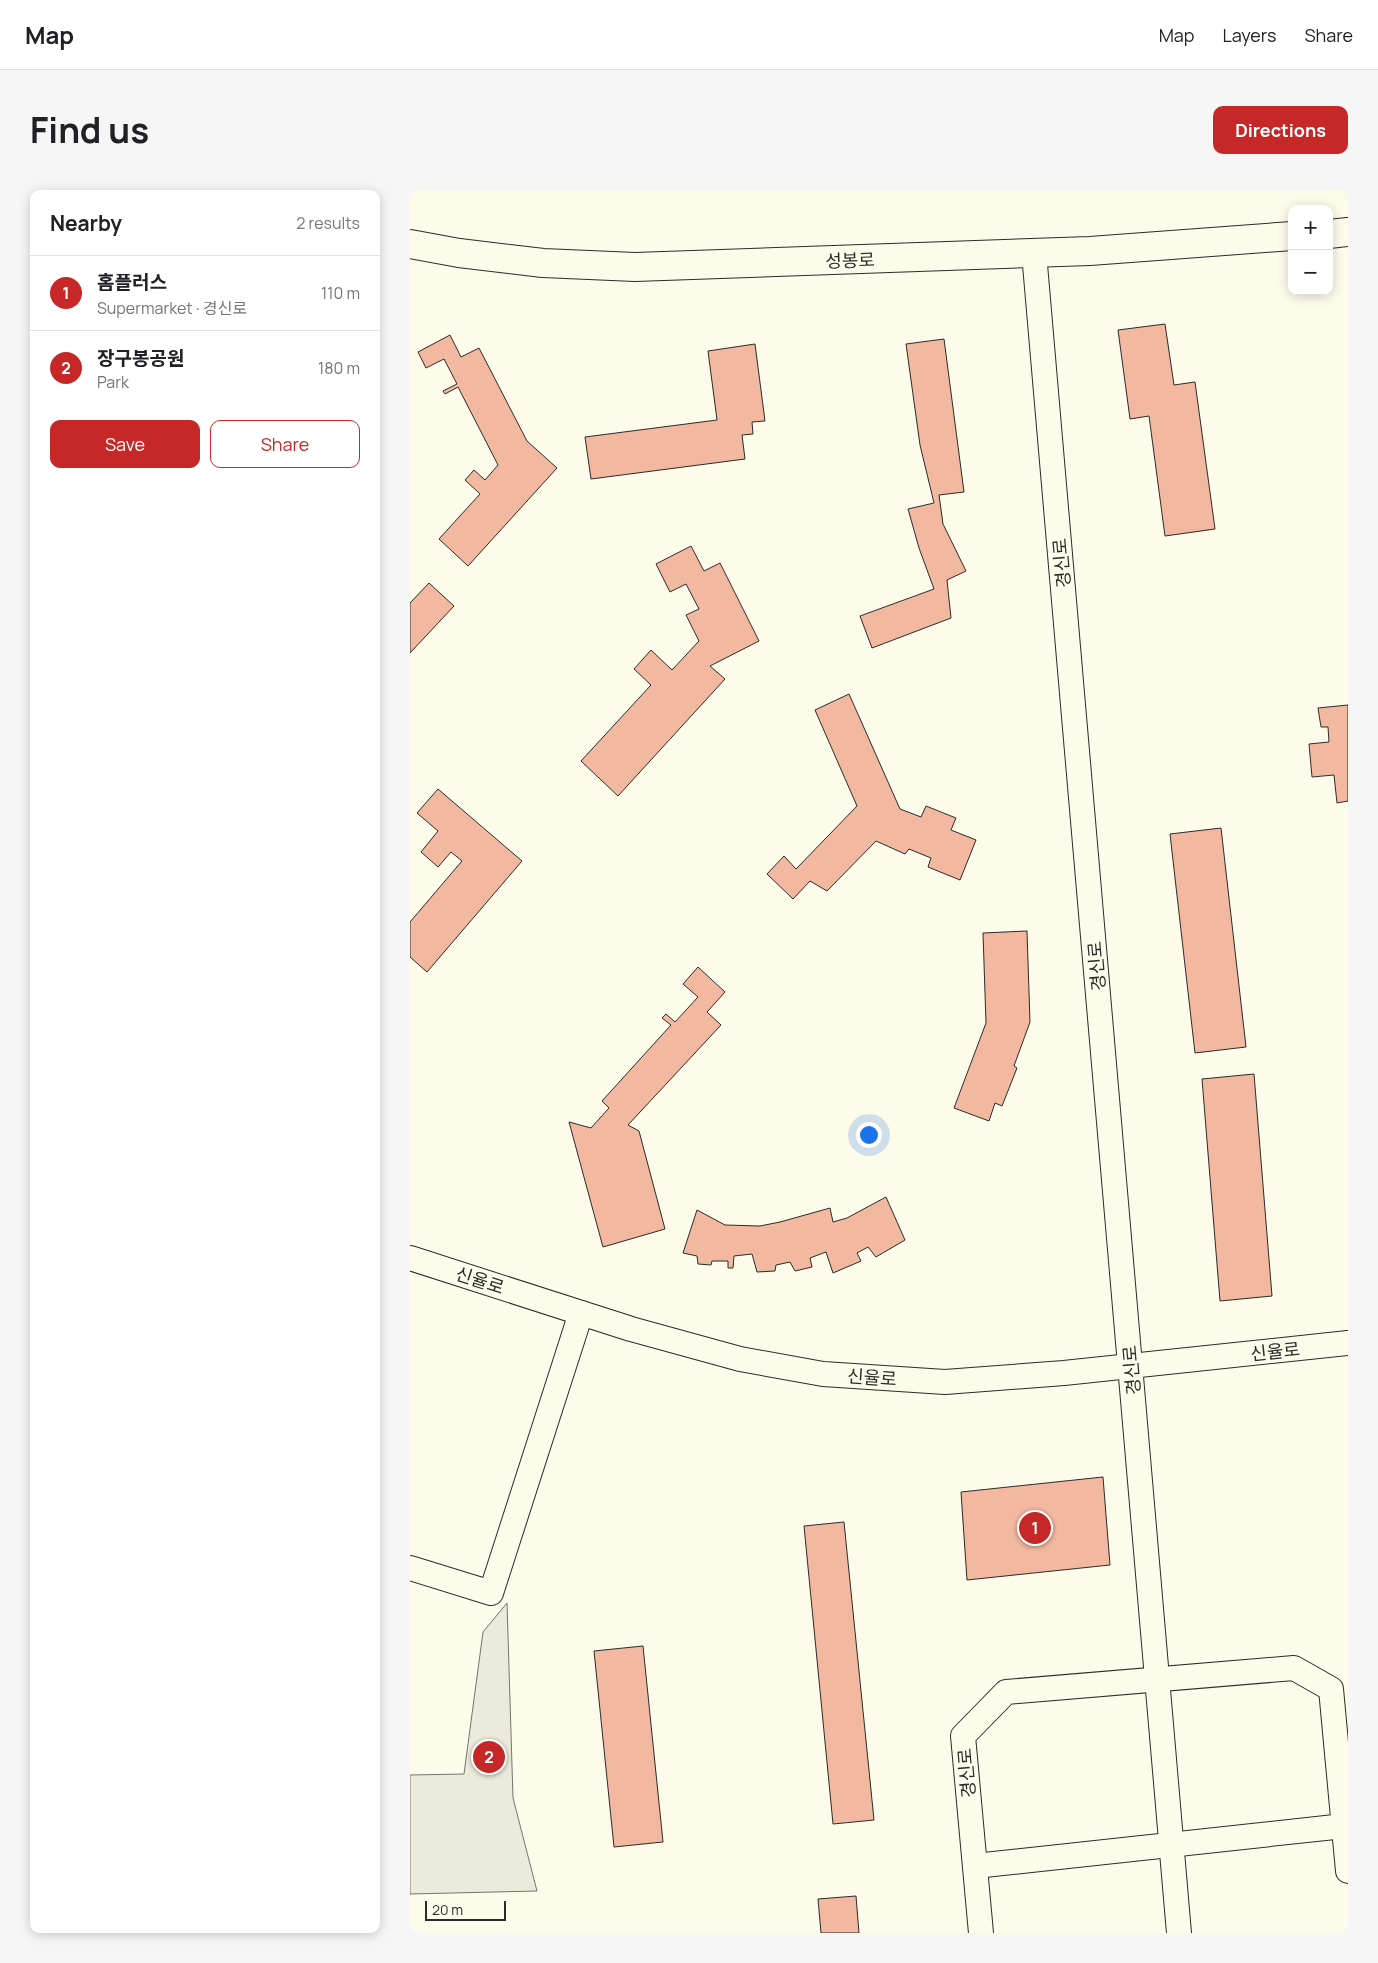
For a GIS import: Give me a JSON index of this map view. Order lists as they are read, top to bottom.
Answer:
{
  "streets": {
    "street": ["성봉로", "경신로", "신율로"]
  },
  "crossings": [
    ["성봉로", "경신로"],
    ["경신로", "신율로"]
  ],
  "scale_bar": "20 m",
  "page": {
    "header": "Map",
    "nav": ["Map", "Layers", "Share"],
    "title": "Find us",
    "buttons": [
      "Directions",
      ["Save", "Share"]
    ],
    "heading": ["Nearby", "2 results"],
    "map_buttons": ["+", "−"],
    "list": [
      {
        "mark": "1",
        "name": "홈플러스",
        "note": "Supermarket · 경신로",
        "value": "110 m"
      },
      {
        "mark": "2",
        "name": "장구봉공원",
        "note": "Park",
        "value": "180 m"
      }
    ],
    "pins": ["1", "2"],
    "scale": "20 m"
  }
}
